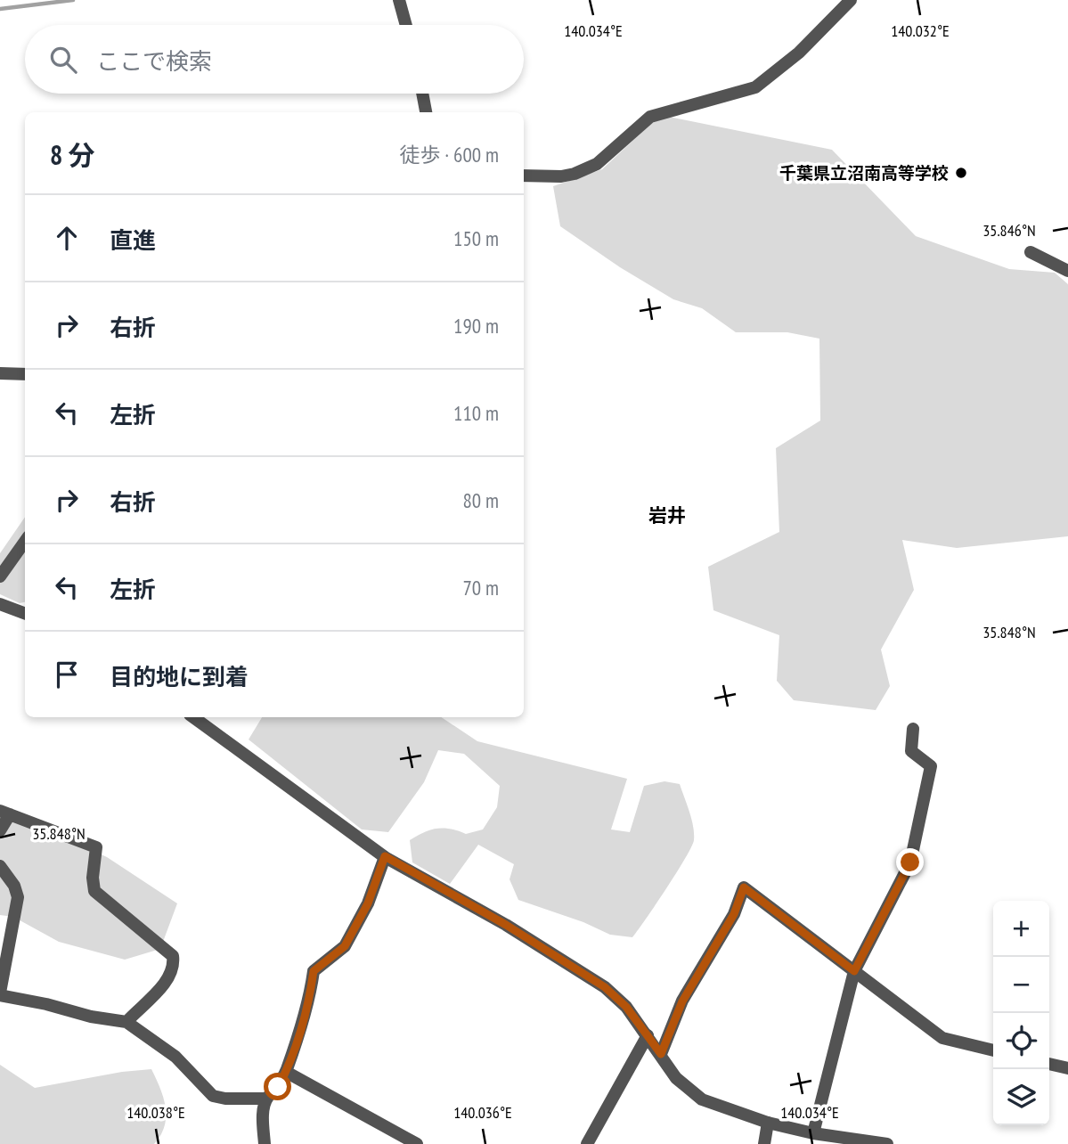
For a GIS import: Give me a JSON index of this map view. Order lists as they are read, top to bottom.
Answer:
{
  "districts": ["岩井"],
  "places": ["千葉県立沼南高等学校"],
  "page": {
    "search": "ここで検索",
    "heading": ["8 分", "徒歩 · 600 m"],
    "list": [
      ["直進", "150 m"],
      ["右折", "190 m"],
      ["左折", "110 m"],
      ["右折", "80 m"],
      ["左折", "70 m"],
      "目的地に到着"
    ],
    "map_buttons": ["+", "−"]
  },
  "coordinates": [
    "140.034°E",
    "140.032°E",
    "35.846°N",
    "35.848°N",
    "140.038°E",
    "140.036°E"
  ]
}
